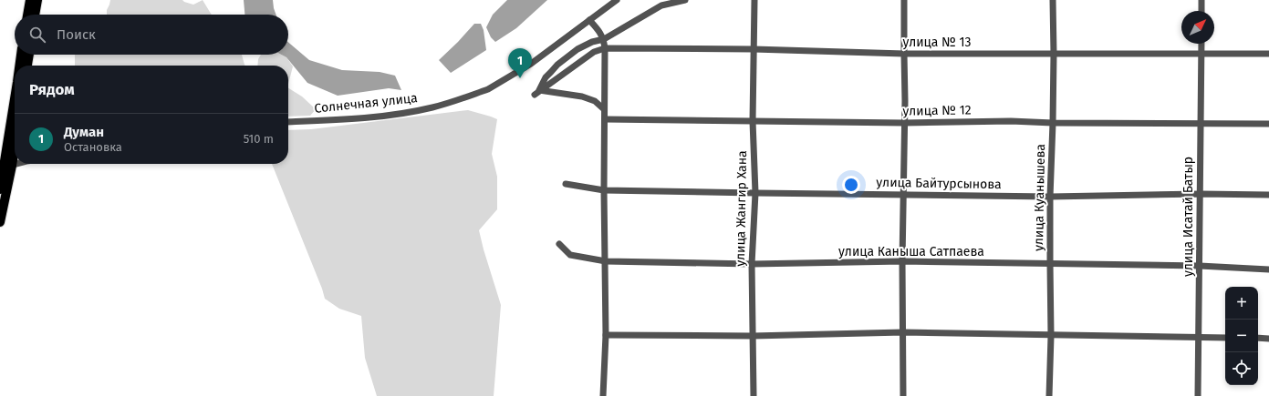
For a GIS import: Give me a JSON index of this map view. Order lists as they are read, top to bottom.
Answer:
{
  "streets": {
    "street": [
      "улица № 13",
      "Солнечная улица",
      "улица № 12",
      "улица Байтурсынова",
      "улица Куанышева",
      "улица Жангир Хана",
      "улица Исатай Батыр",
      "улица Каныша Сатпаева"
    ]
  },
  "crossings": [
    ["улица № 13", "улица Куанышева"],
    ["улица № 13", "улица Жангир Хана"],
    ["улица № 13", "улица Исатай Батыр"],
    ["улица № 12", "улица Куанышева"],
    ["улица № 12", "улица Жангир Хана"],
    ["улица № 12", "улица Исатай Батыр"],
    ["улица Байтурсынова", "улица Куанышева"],
    ["улица Байтурсынова", "улица Жангир Хана"],
    ["улица Байтурсынова", "улица Исатай Батыр"],
    ["улица Куанышева", "улица Каныша Сатпаева"],
    ["улица Жангир Хана", "улица Каныша Сатпаева"],
    ["улица Исатай Батыр", "улица Каныша Сатпаева"]
  ],
  "north": "top right",
  "page": {
    "search": "Поиск",
    "pins": "1",
    "heading": "Рядом",
    "list": [
      {
        "mark": "1",
        "name": "Думан",
        "note": "Остановка",
        "value": "510 m"
      }
    ],
    "map_buttons": ["+", "−"]
  }
}
